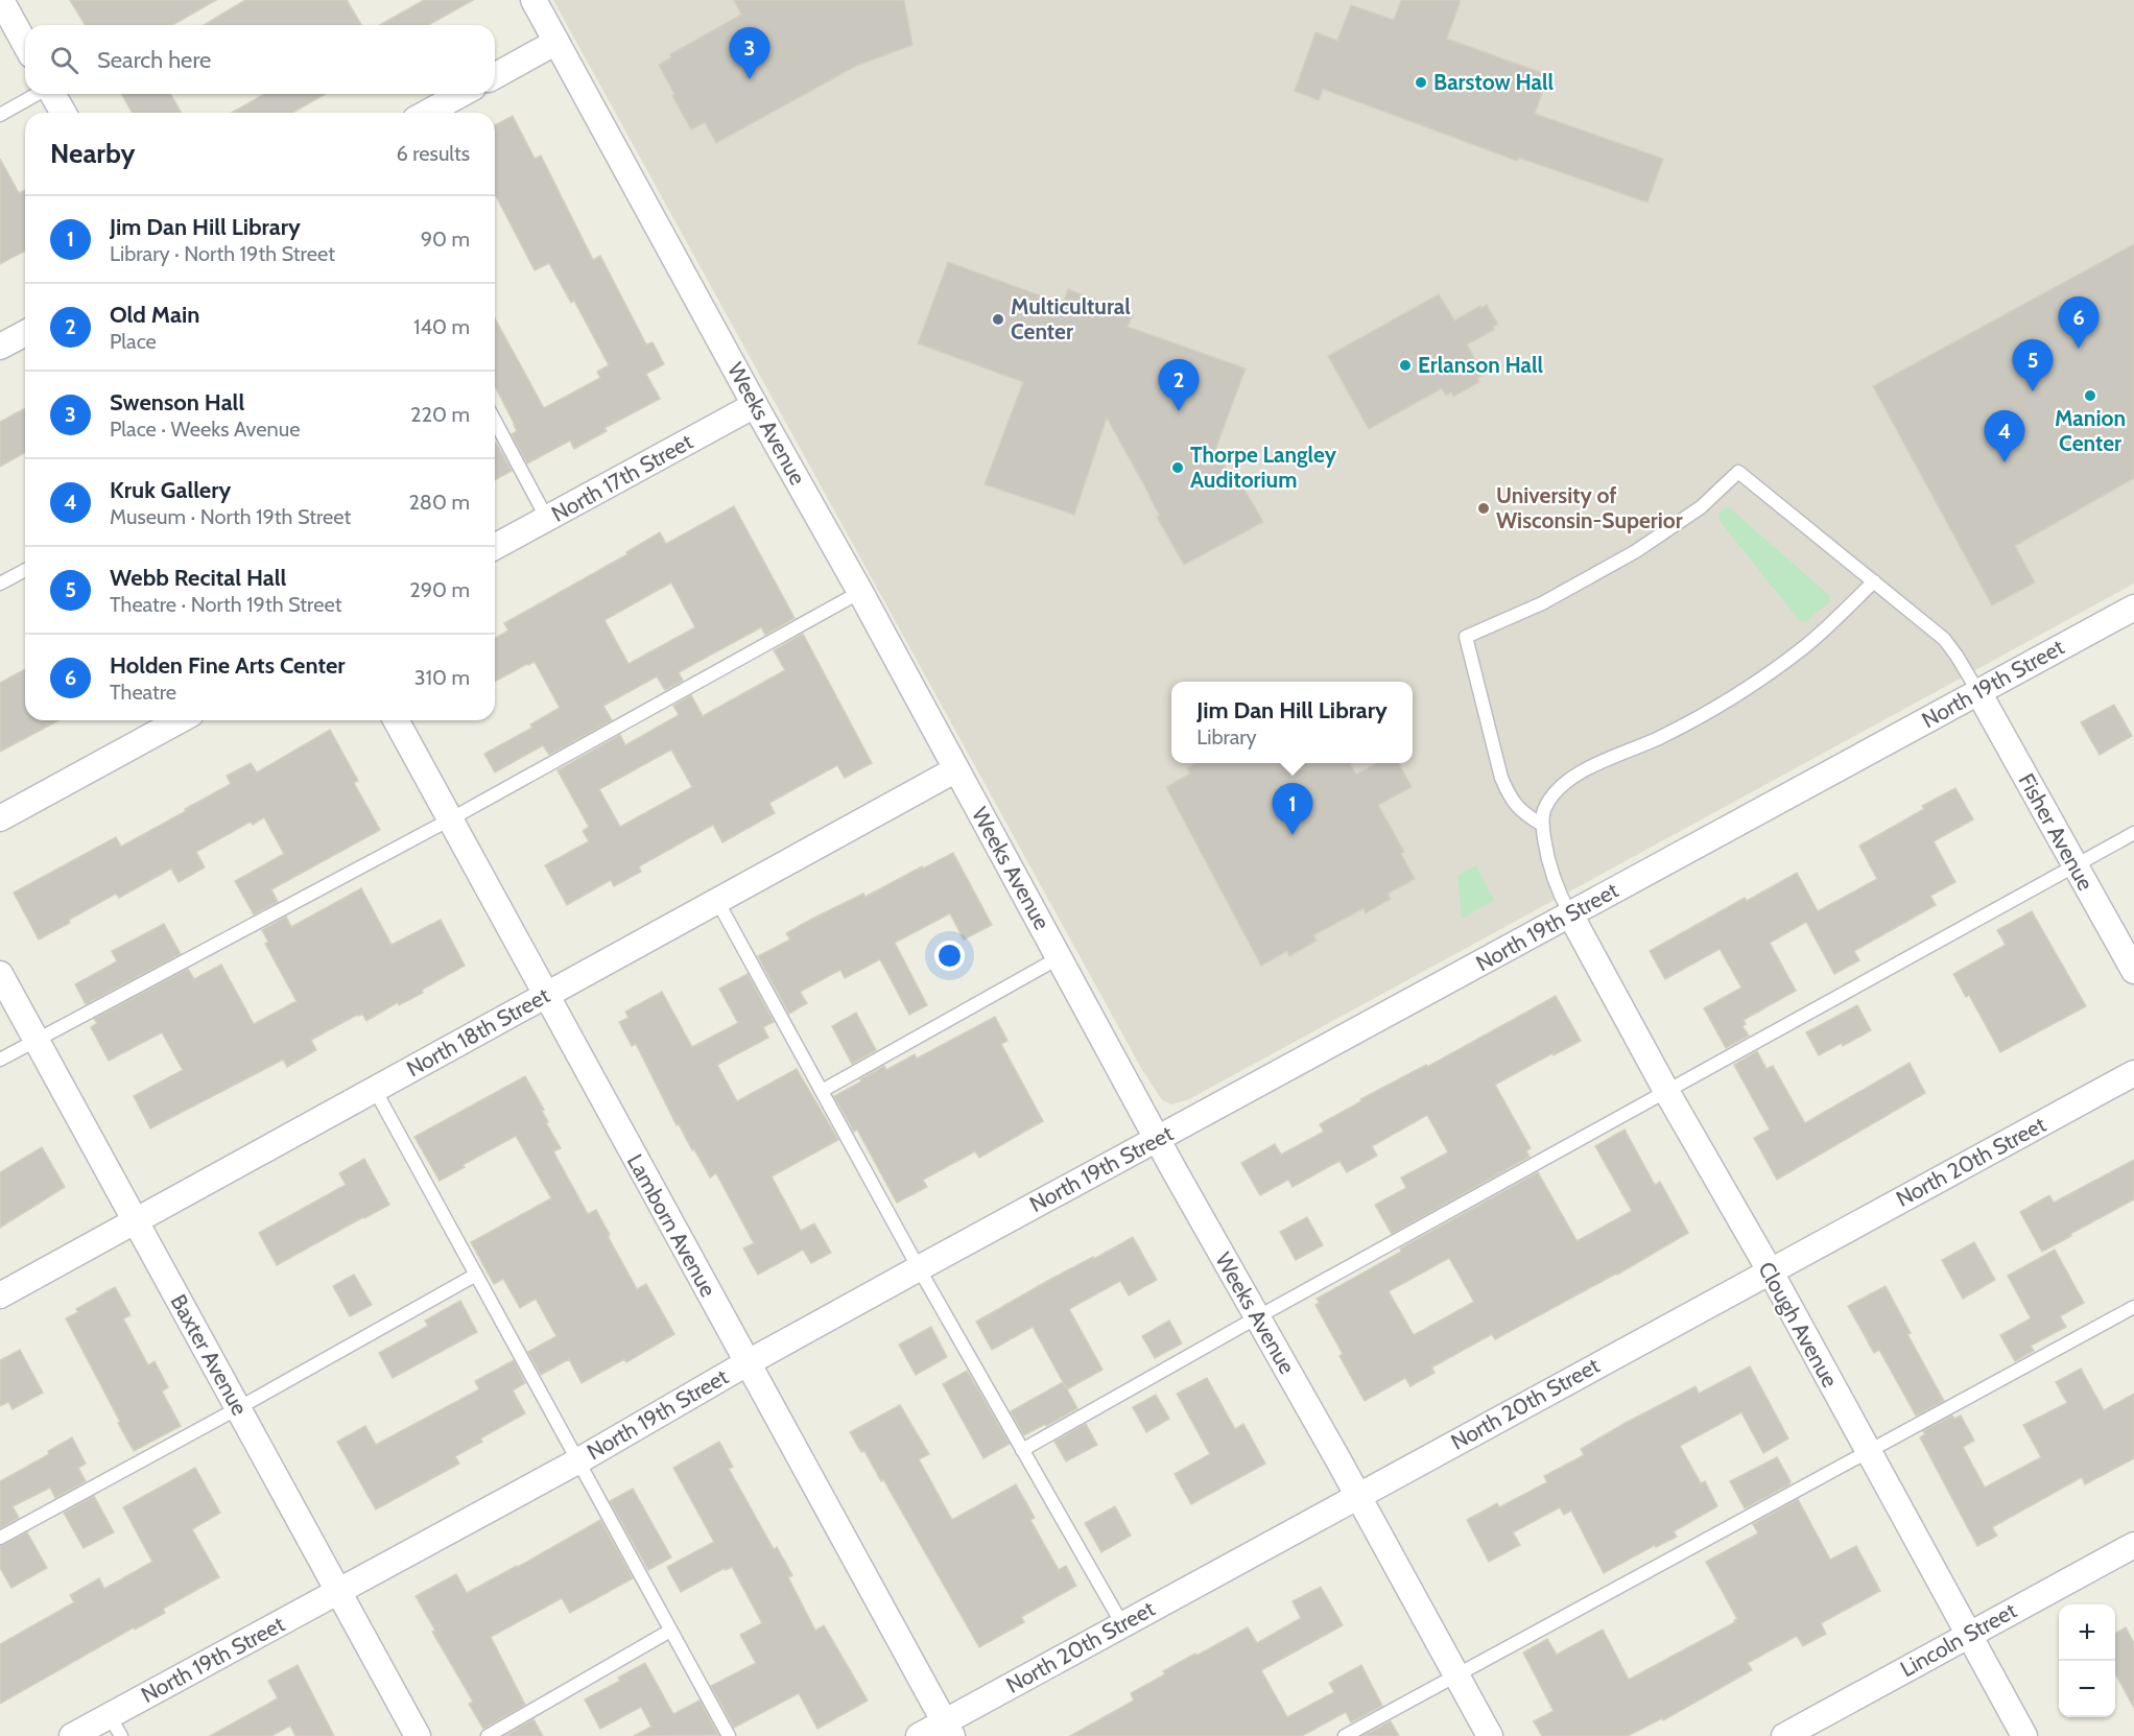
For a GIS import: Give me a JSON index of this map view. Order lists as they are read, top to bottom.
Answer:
{
  "streets": {
    "street": [
      "Weeks Avenue",
      "North 17th Street",
      "North 19th Street",
      "Fisher Avenue",
      "North 18th Street",
      "North 20th Street",
      "Lamborn Avenue",
      "Clough Avenue",
      "Baxter Avenue",
      "Lincoln Street"
    ]
  },
  "crossings": [
    ["Weeks Avenue", "North 17th Street"],
    ["Weeks Avenue", "North 19th Street"],
    ["Weeks Avenue", "North 18th Street"],
    ["Weeks Avenue", "North 20th Street"],
    ["North 19th Street", "Fisher Avenue"],
    ["North 19th Street", "Lamborn Avenue"],
    ["North 19th Street", "Clough Avenue"],
    ["North 19th Street", "Baxter Avenue"],
    ["North 18th Street", "Lamborn Avenue"],
    ["North 18th Street", "Baxter Avenue"],
    ["North 20th Street", "Lamborn Avenue"],
    ["North 20th Street", "Clough Avenue"],
    ["Clough Avenue", "Lincoln Street"]
  ],
  "places": [
    "Barstow Hall",
    "Multicultural Center",
    "Erlanson Hall",
    "Manion Center",
    "Thorpe Langley Auditorium",
    "University of Wisconsin-Superior"
  ],
  "page": {
    "search": "Search here",
    "pins": [
      "3",
      "6",
      "5",
      "2",
      "4",
      "1"
    ],
    "heading": ["Nearby", "6 results"],
    "list": [
      {
        "mark": "1",
        "name": "Jim Dan Hill Library",
        "note": "Library · North 19th Street",
        "value": "90 m"
      },
      {
        "mark": "2",
        "name": "Old Main",
        "note": "Place",
        "value": "140 m"
      },
      {
        "mark": "3",
        "name": "Swenson Hall",
        "note": "Place · Weeks Avenue",
        "value": "220 m"
      },
      {
        "mark": "4",
        "name": "Kruk Gallery",
        "note": "Museum · North 19th Street",
        "value": "280 m"
      },
      {
        "mark": "5",
        "name": "Webb Recital Hall",
        "note": "Theatre · North 19th Street",
        "value": "290 m"
      },
      {
        "mark": "6",
        "name": "Holden Fine Arts Center",
        "note": "Theatre",
        "value": "310 m"
      }
    ],
    "popup": ["Jim Dan Hill Library", "Library"],
    "map_buttons": ["+", "−"]
  }
}
